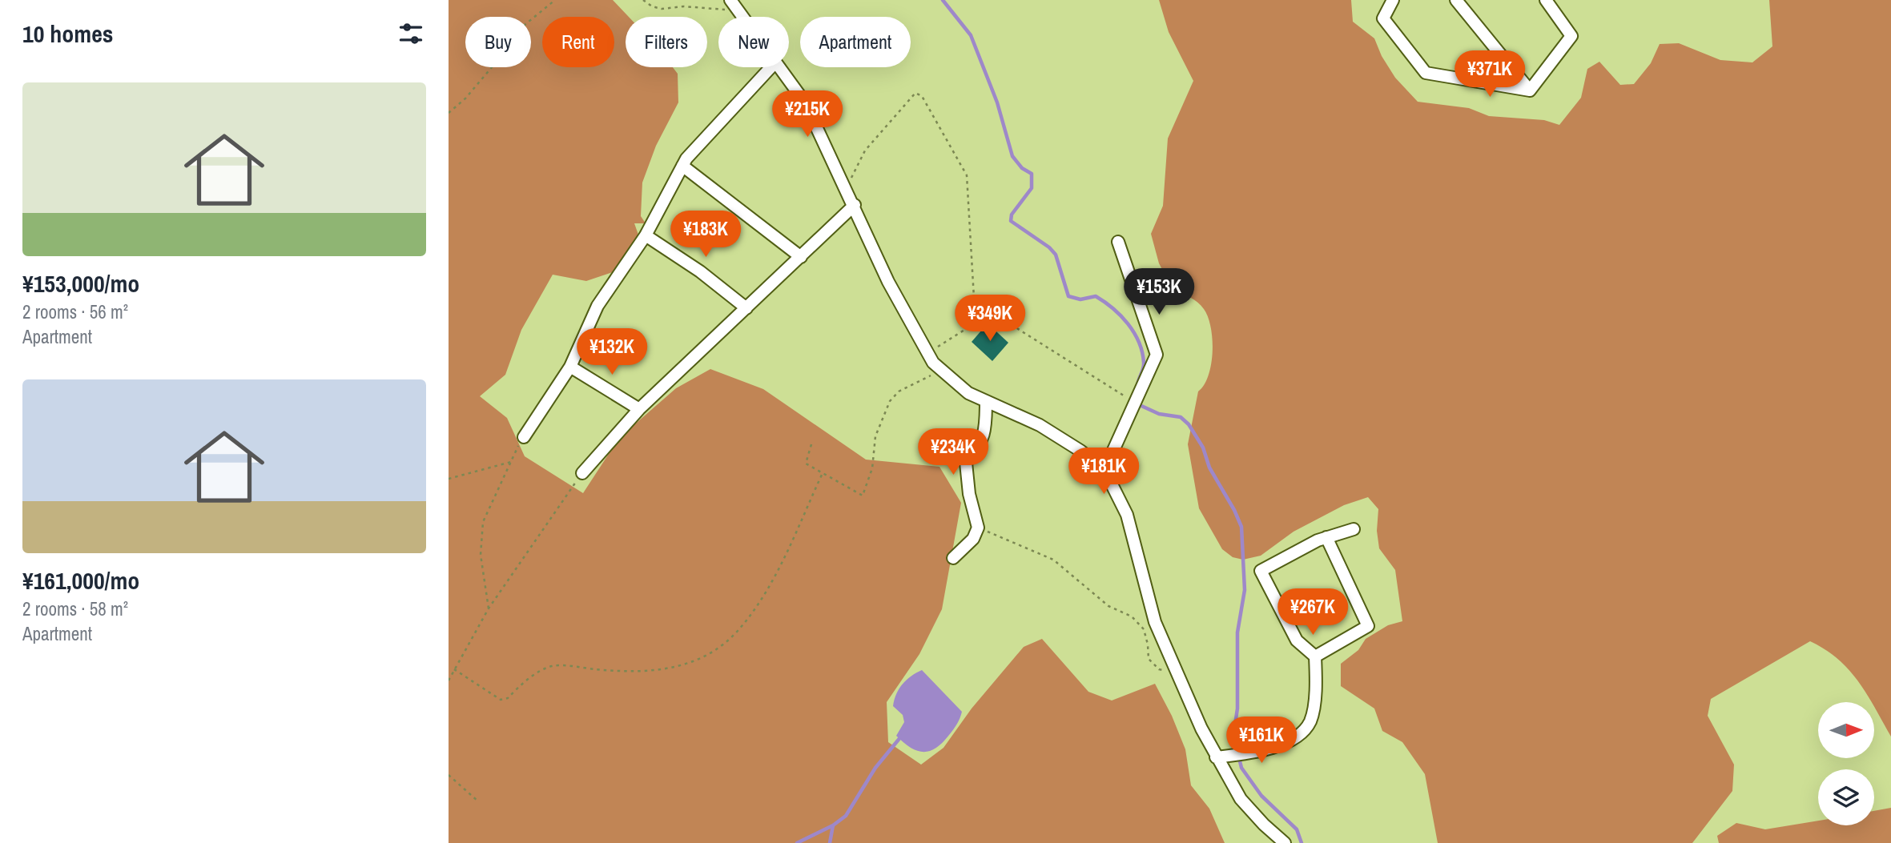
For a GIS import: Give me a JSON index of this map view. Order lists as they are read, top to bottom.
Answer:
{
  "north": "right",
  "page": {
    "heading": "10 homes",
    "chip": [
      "Buy",
      "Rent",
      "Filters",
      "New",
      "Apartment"
    ],
    "price": [
      "¥371K",
      "¥215K",
      "¥183K",
      "¥153K",
      "¥349K",
      "¥132K",
      "¥234K",
      "¥181K",
      "¥267K",
      "¥161K"
    ],
    "list": [
      {
        "name": "¥153,000/mo",
        "note": "2 rooms · 56 m² · Apartment"
      },
      {
        "name": "¥161,000/mo",
        "note": "2 rooms · 58 m² · Apartment"
      }
    ]
  }
}
